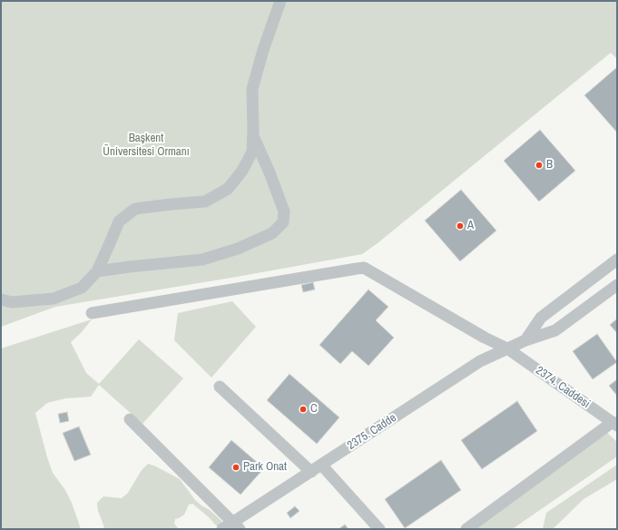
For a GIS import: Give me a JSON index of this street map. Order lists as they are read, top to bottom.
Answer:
{
  "streets": {
    "street": ["2374. Caddesi", "2375. Cadde"]
  },
  "crossings": [
    ["2374. Caddesi", "2375. Cadde"]
  ],
  "parks": ["Başkent Üniversitesi Ormanı"],
  "places": [
    "B",
    "A",
    "C",
    "Park Onat"
  ]
}
